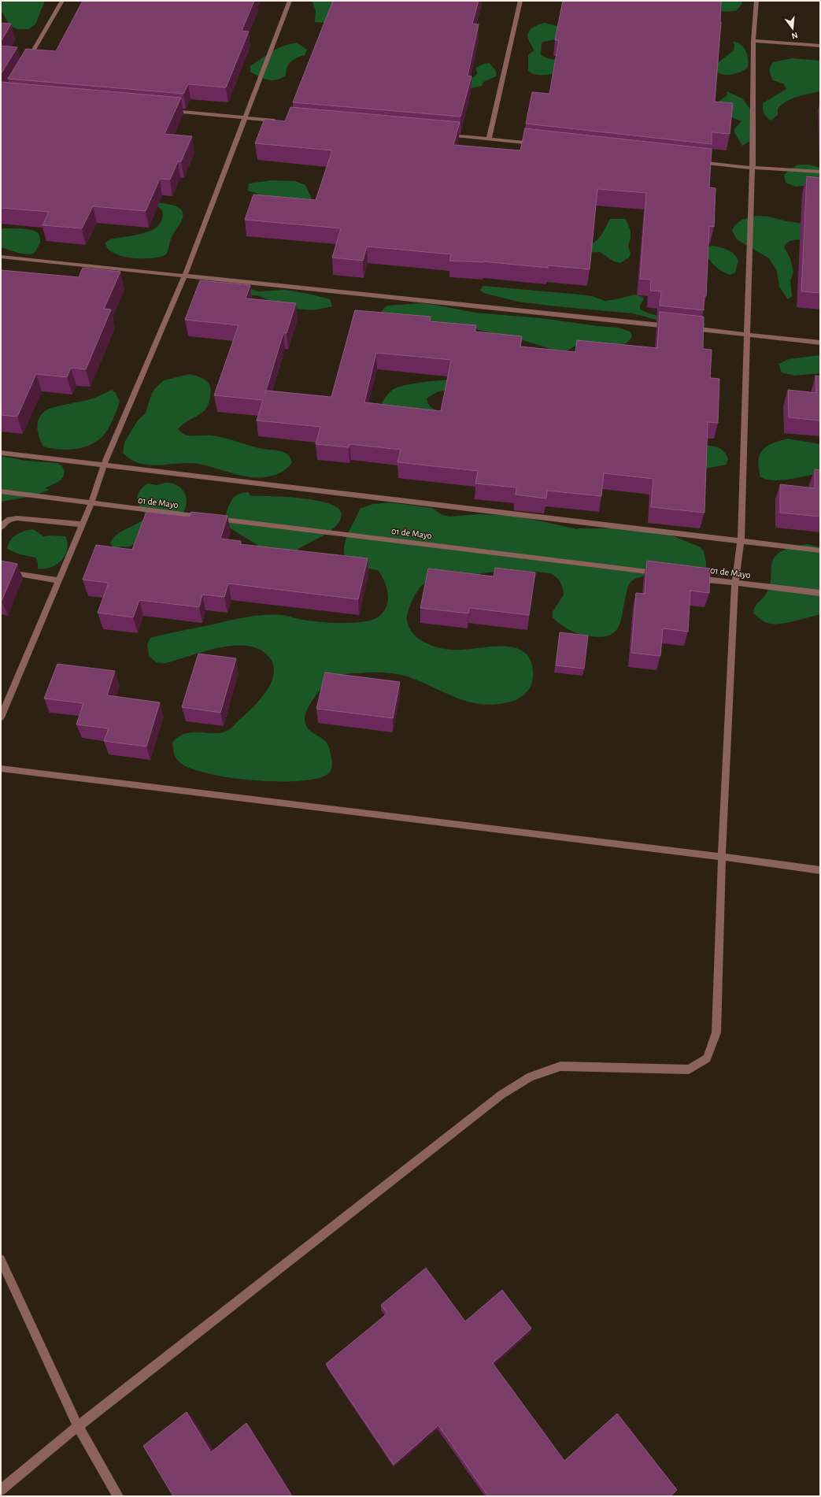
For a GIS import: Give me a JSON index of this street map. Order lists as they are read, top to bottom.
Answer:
{
  "streets": {
    "street": ["01 de Mayo"]
  },
  "north": "bottom"
}
